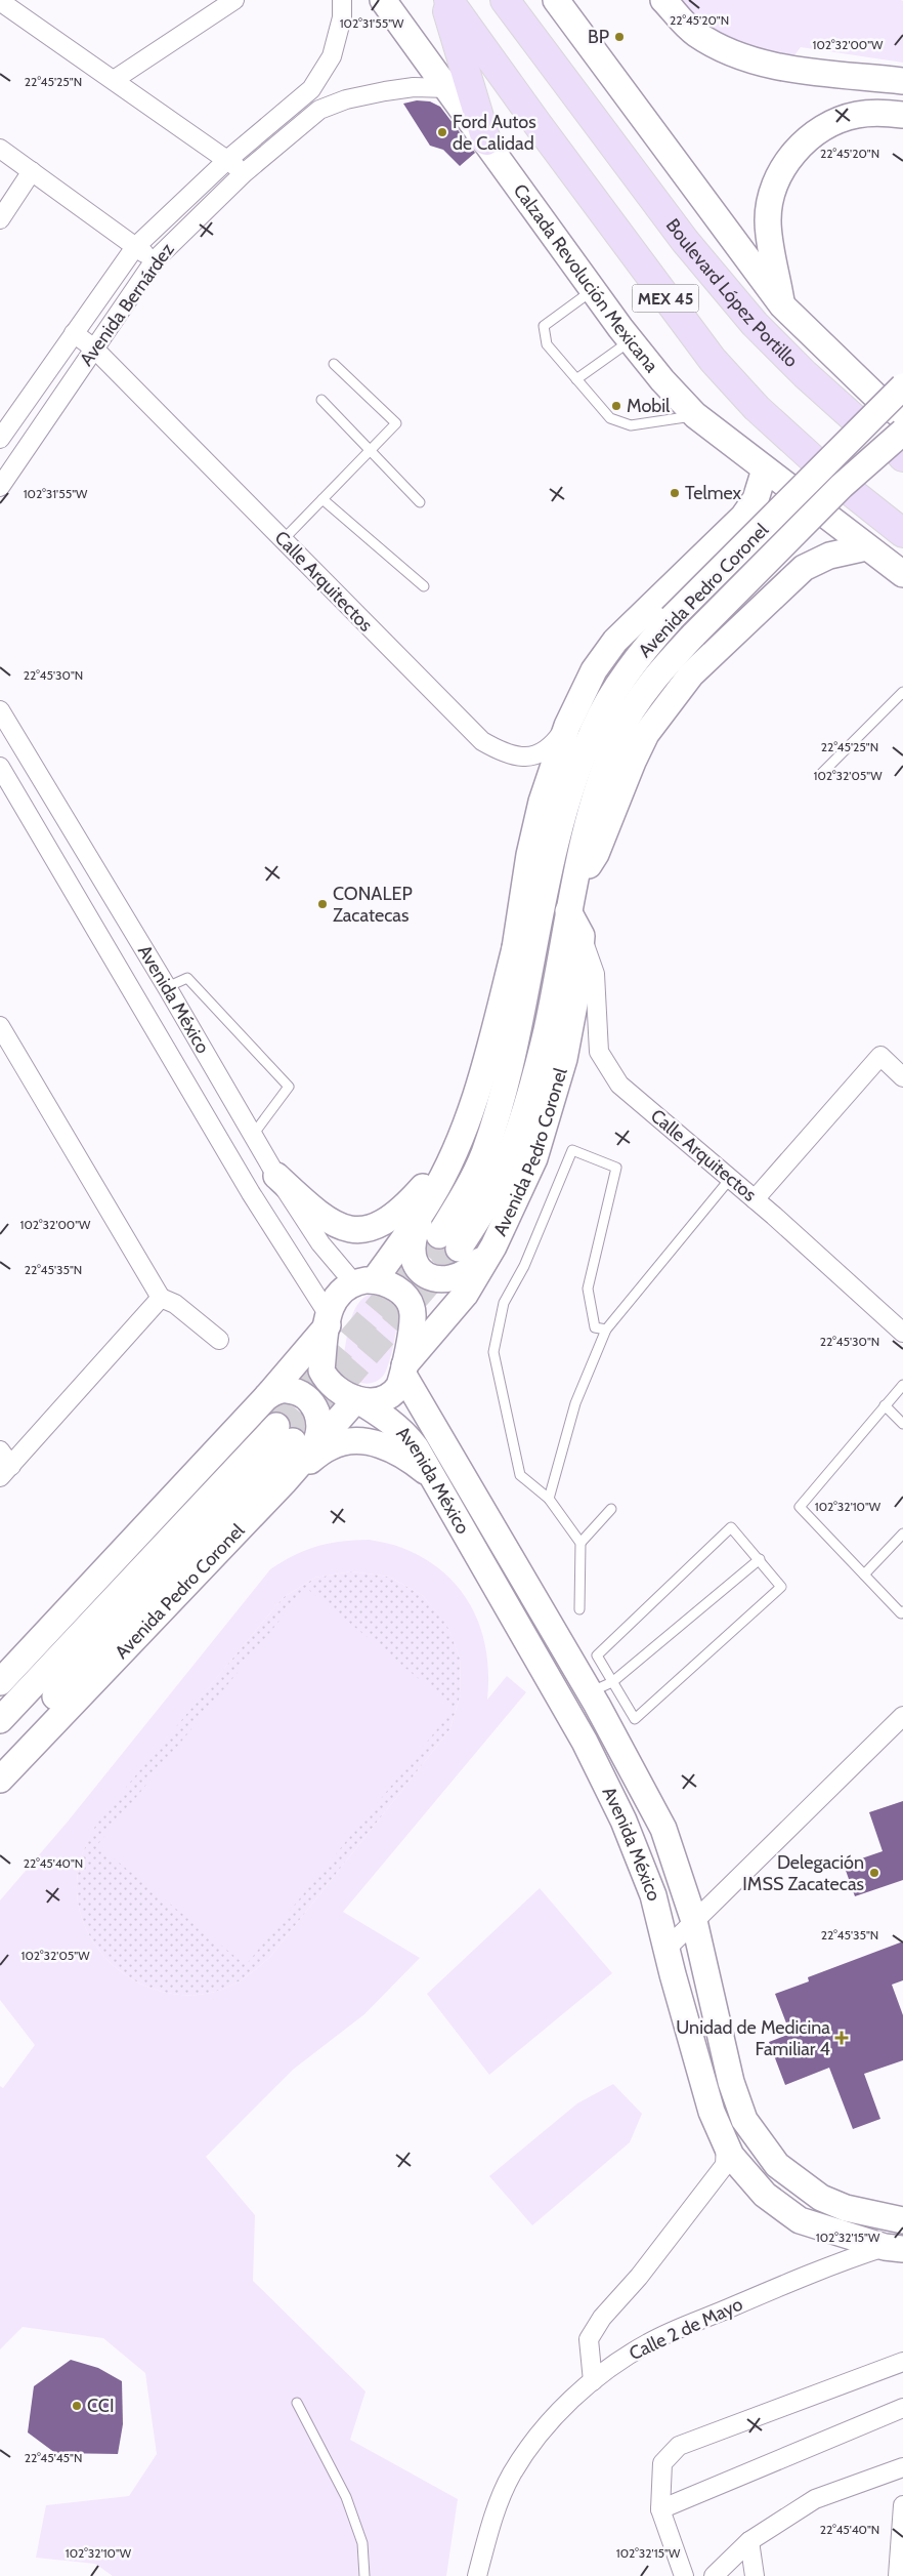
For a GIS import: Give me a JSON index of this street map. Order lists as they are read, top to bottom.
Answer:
{
  "streets": {
    "main road": ["Boulevard López Portillo", "MEX 45"],
    "street": [
      "Calzada Revolución Mexicana",
      "Avenida Bernárdez",
      "Calle Arquitectos",
      "Avenida Pedro Coronel",
      "Avenida México",
      "Calle 2 de Mayo"
    ]
  },
  "crossings": [
    ["Calzada Revolución Mexicana", "Avenida Bernárdez"],
    ["Avenida Bernárdez", "Calle Arquitectos"],
    ["Calle Arquitectos", "Avenida Pedro Coronel"],
    ["Avenida Pedro Coronel", "Avenida México"],
    ["Avenida México", "Calle 2 de Mayo"]
  ],
  "places": {
    "other": [
      "BP",
      "Ford Autos de Calidad",
      "Mobil",
      "Telmex",
      "CONALEP Zacatecas",
      "Delegación IMSS Zacatecas",
      "CCI"
    ],
    "health": ["Unidad de Medicina Familiar 4"]
  },
  "coordinates": [
    "22°45'20\"N",
    "102°31'55\"W",
    "102°32'00\"W",
    "22°45'25\"N",
    "22°45'30\"N",
    "102°32'05\"W",
    "22°45'35\"N",
    "102°32'10\"W",
    "22°45'40\"N",
    "102°32'15\"W",
    "22°45'45\"N"
  ]
}
